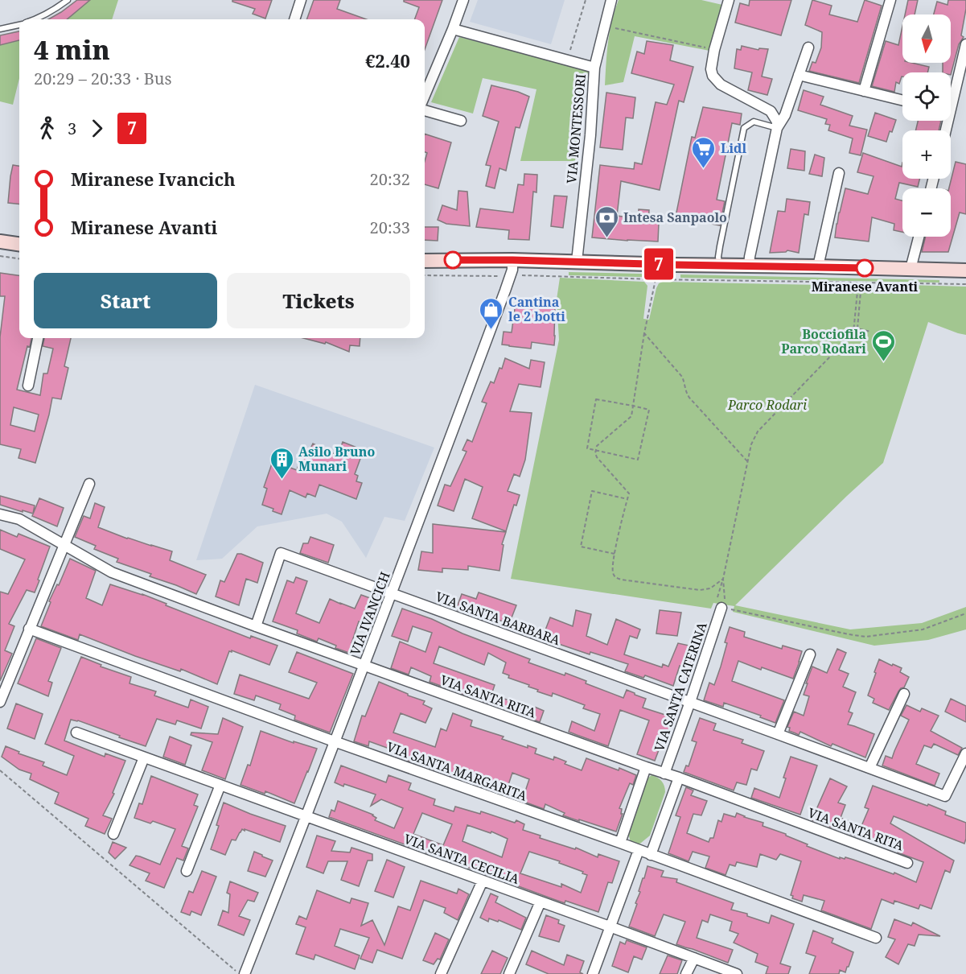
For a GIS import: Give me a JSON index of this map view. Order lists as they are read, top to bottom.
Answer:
{
  "streets": {
    "street": [
      "VIA MONTESSORI",
      "VIA IVANCICH",
      "VIA SANTA BARBARA",
      "VIA SANTA CATERINA",
      "VIA SANTA RITA",
      "VIA SANTA MARGARITA",
      "VIA SANTA CECILIA"
    ]
  },
  "crossings": [
    ["VIA IVANCICH", "VIA SANTA BARBARA"],
    ["VIA IVANCICH", "VIA SANTA RITA"],
    ["VIA IVANCICH", "VIA SANTA MARGARITA"],
    ["VIA IVANCICH", "VIA SANTA CECILIA"],
    ["VIA SANTA BARBARA", "VIA SANTA CATERINA"],
    ["VIA SANTA BARBARA", "VIA SANTA RITA"],
    ["VIA SANTA CATERINA", "VIA SANTA RITA"]
  ],
  "parks": ["Parco Rodari"],
  "places": {
    "supermarket": ["Lidl"],
    "bank": ["Intesa Sanpaolo"],
    "other": ["Miranese Avanti"],
    "shop": ["Cantina le 2 botti"],
    "sports": ["Bocciofila Parco Rodari"],
    "building": ["Asilo Bruno Munari"]
  },
  "lines": ["bus line 7"],
  "north": "bottom",
  "page": {
    "on_map": "7",
    "map_buttons": ["+", "−"],
    "heading": ["4 min", "20:29 – 20:33 · Bus", "€2.40"],
    "legs": ["3", "7"],
    "list": [
      {
        "name": "Miranese Ivancich",
        "value": "20:32"
      },
      {
        "name": "Miranese Avanti",
        "value": "20:33"
      }
    ],
    "buttons": ["Start", "Tickets"]
  }
}
